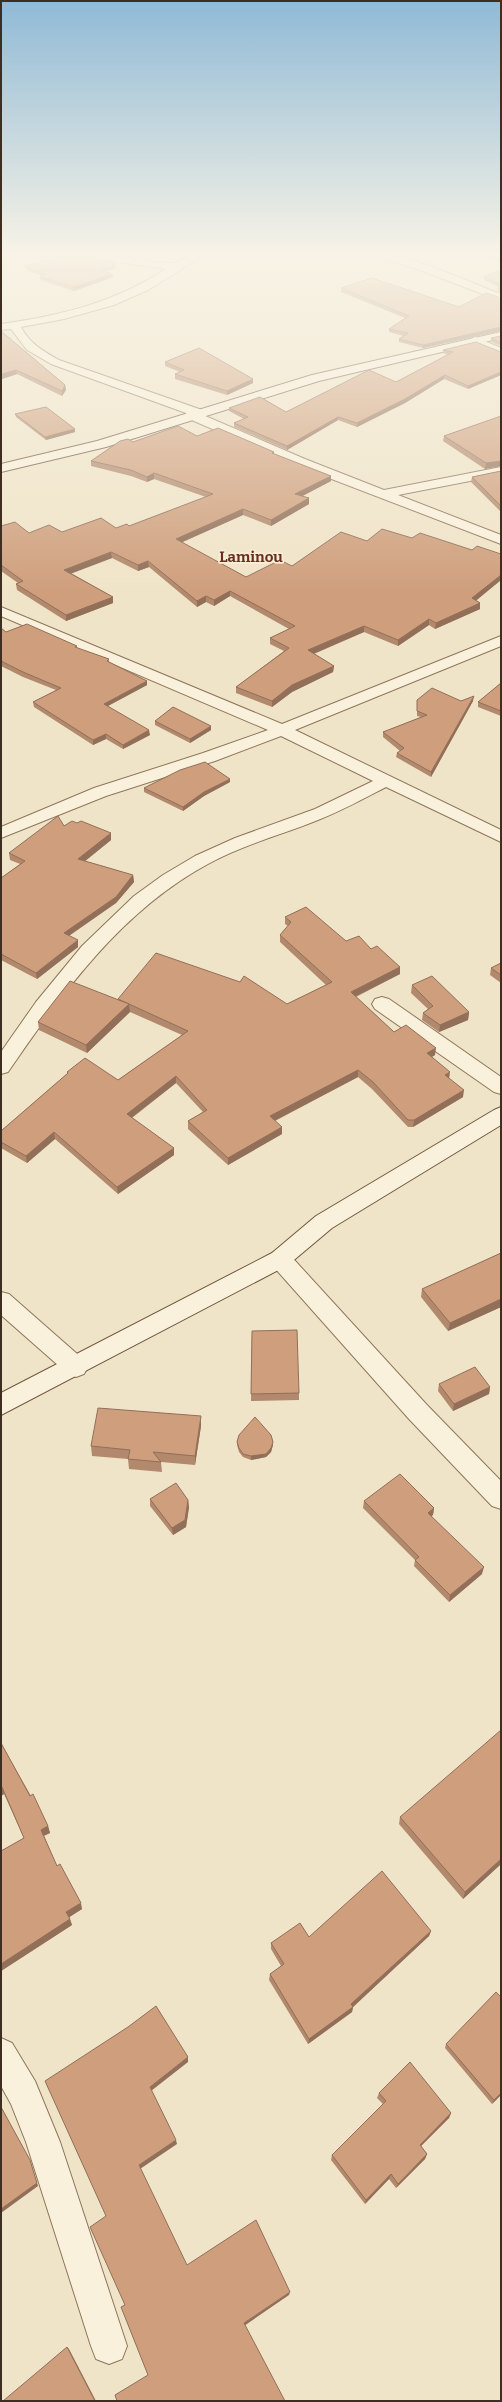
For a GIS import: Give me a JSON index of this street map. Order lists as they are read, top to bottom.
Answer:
{
  "districts": ["Laminou"]
}
